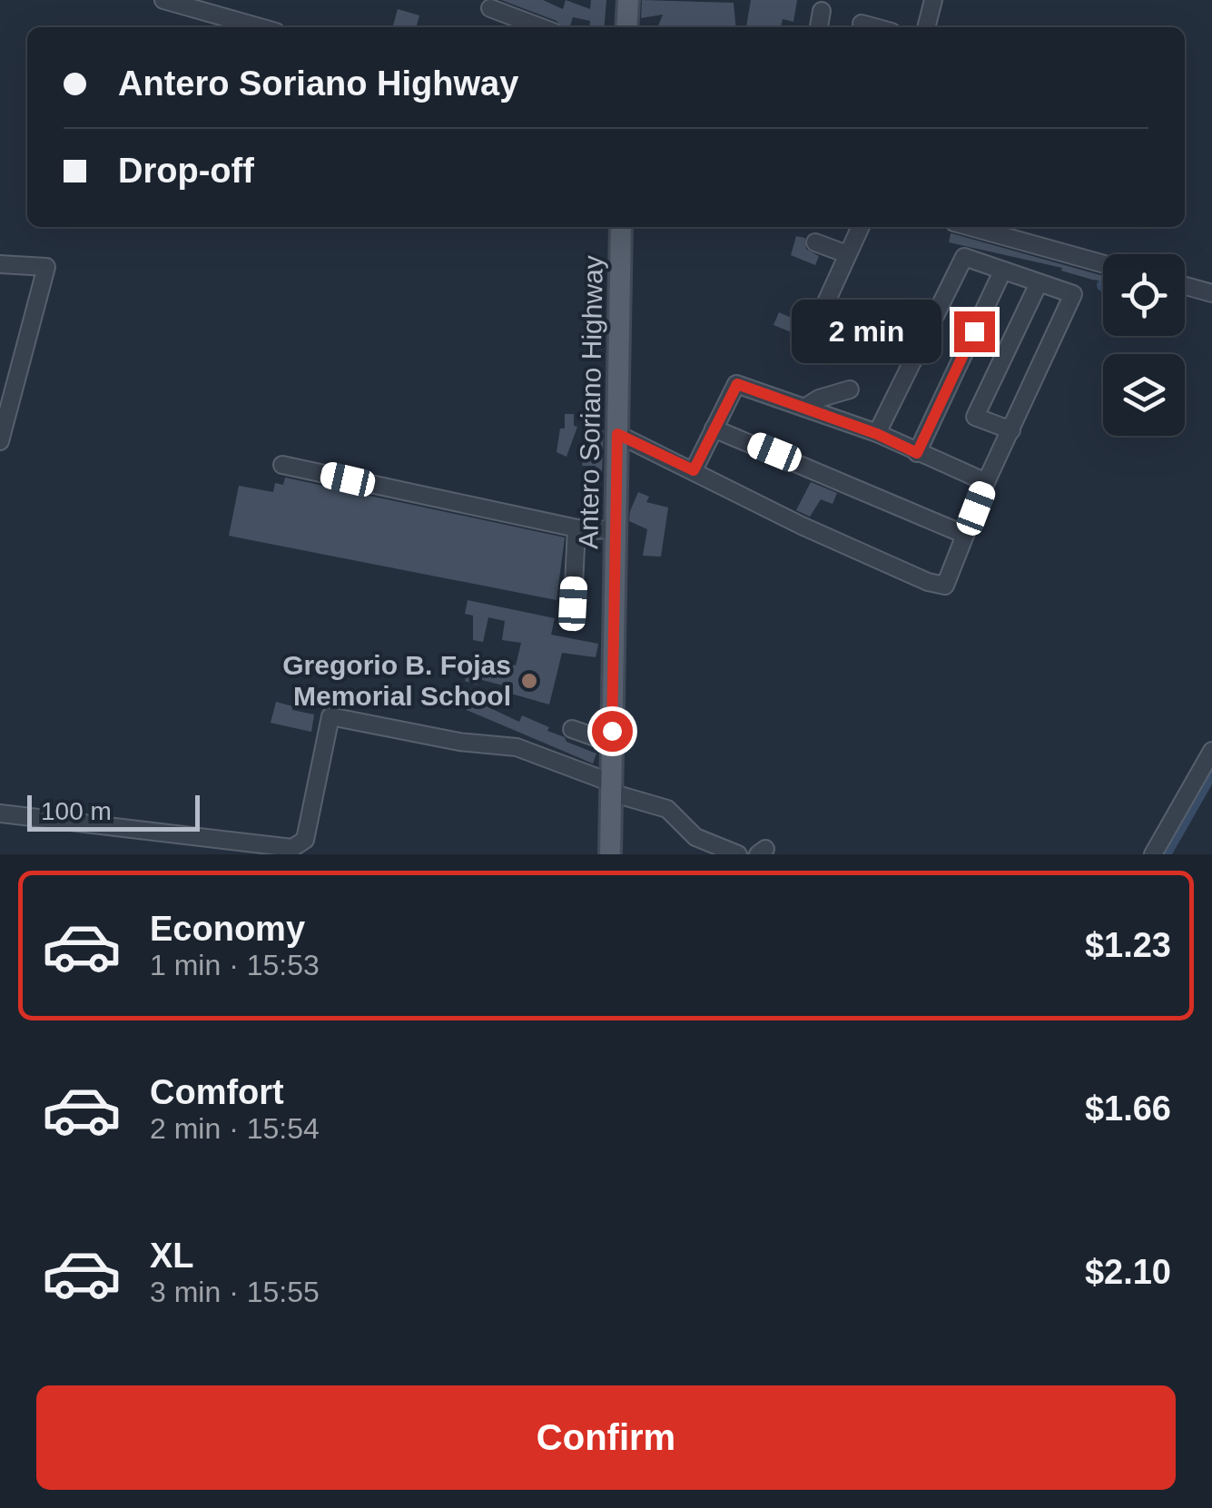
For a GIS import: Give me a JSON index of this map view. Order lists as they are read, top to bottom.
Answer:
{
  "streets": {
    "main road": ["Antero Soriano Highway"]
  },
  "places": ["Gregorio B. Fojas Memorial School"],
  "scale_bar": "100 m",
  "page": {
    "banner": ["Antero Soriano Highway", "Drop-off"],
    "bubble": "2 min",
    "scale": "100 m",
    "list": [
      {
        "name": "Economy",
        "note": "1 min · 15:53",
        "value": "$1.23"
      },
      {
        "name": "Comfort",
        "note": "2 min · 15:54",
        "value": "$1.66"
      },
      {
        "name": "XL",
        "note": "3 min · 15:55",
        "value": "$2.10"
      }
    ],
    "buttons": "Confirm"
  }
}
